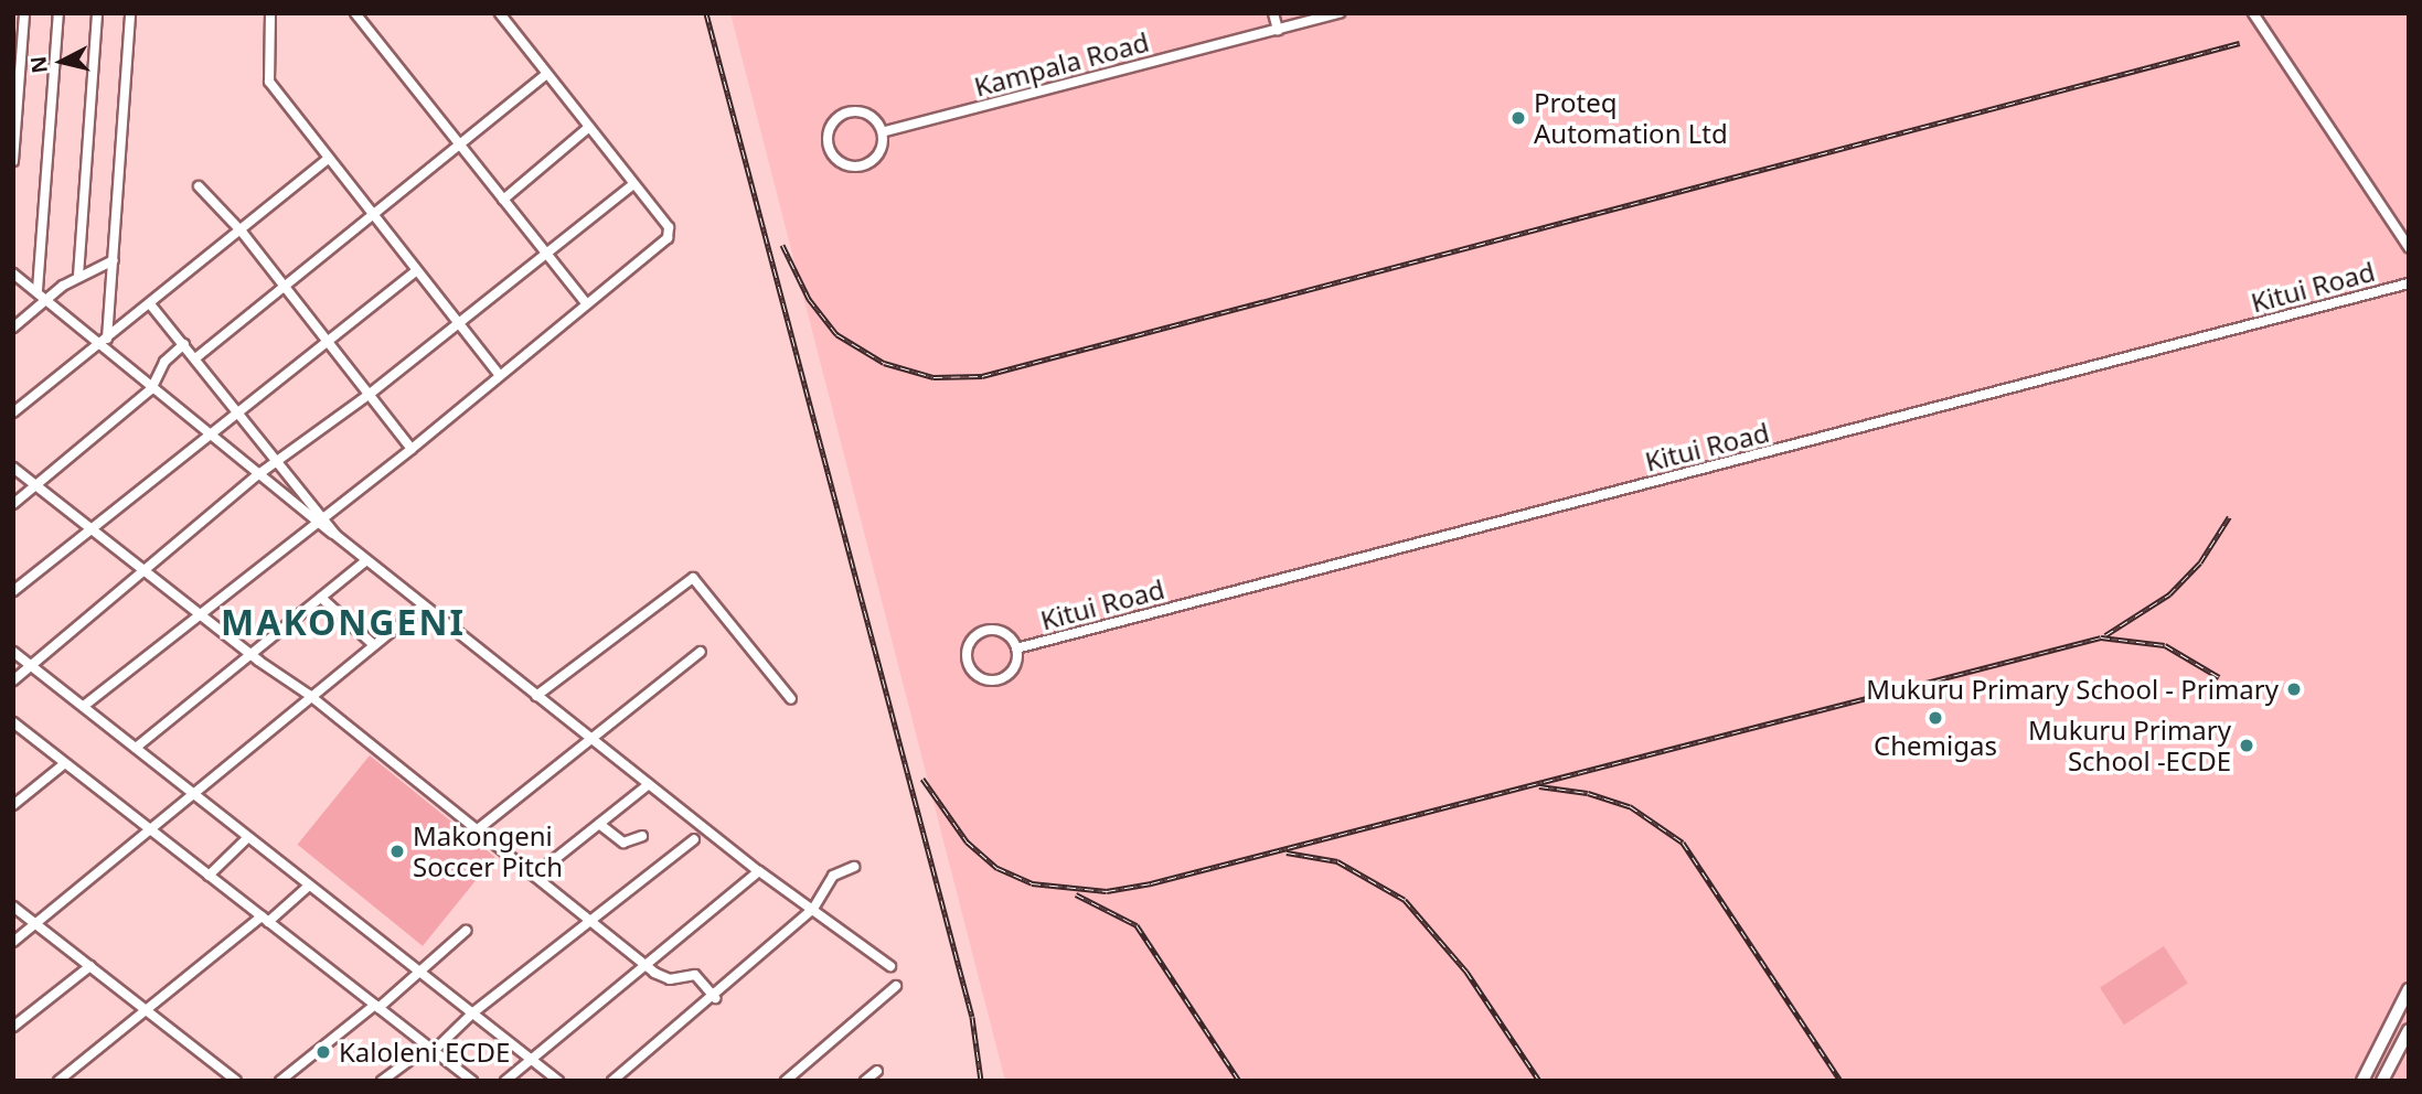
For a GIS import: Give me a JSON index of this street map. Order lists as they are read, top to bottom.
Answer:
{
  "streets": {
    "street": ["Kampala Road", "Kitui Road"]
  },
  "districts": ["MAKONGENI"],
  "places": [
    "Proteq Automation Ltd",
    "Mukuru Primary School - Primary",
    "Chemigas",
    "Mukuru Primary School -ECDE",
    "Makongeni Soccer Pitch",
    "Kaloleni ECDE"
  ],
  "north": "left"
}
